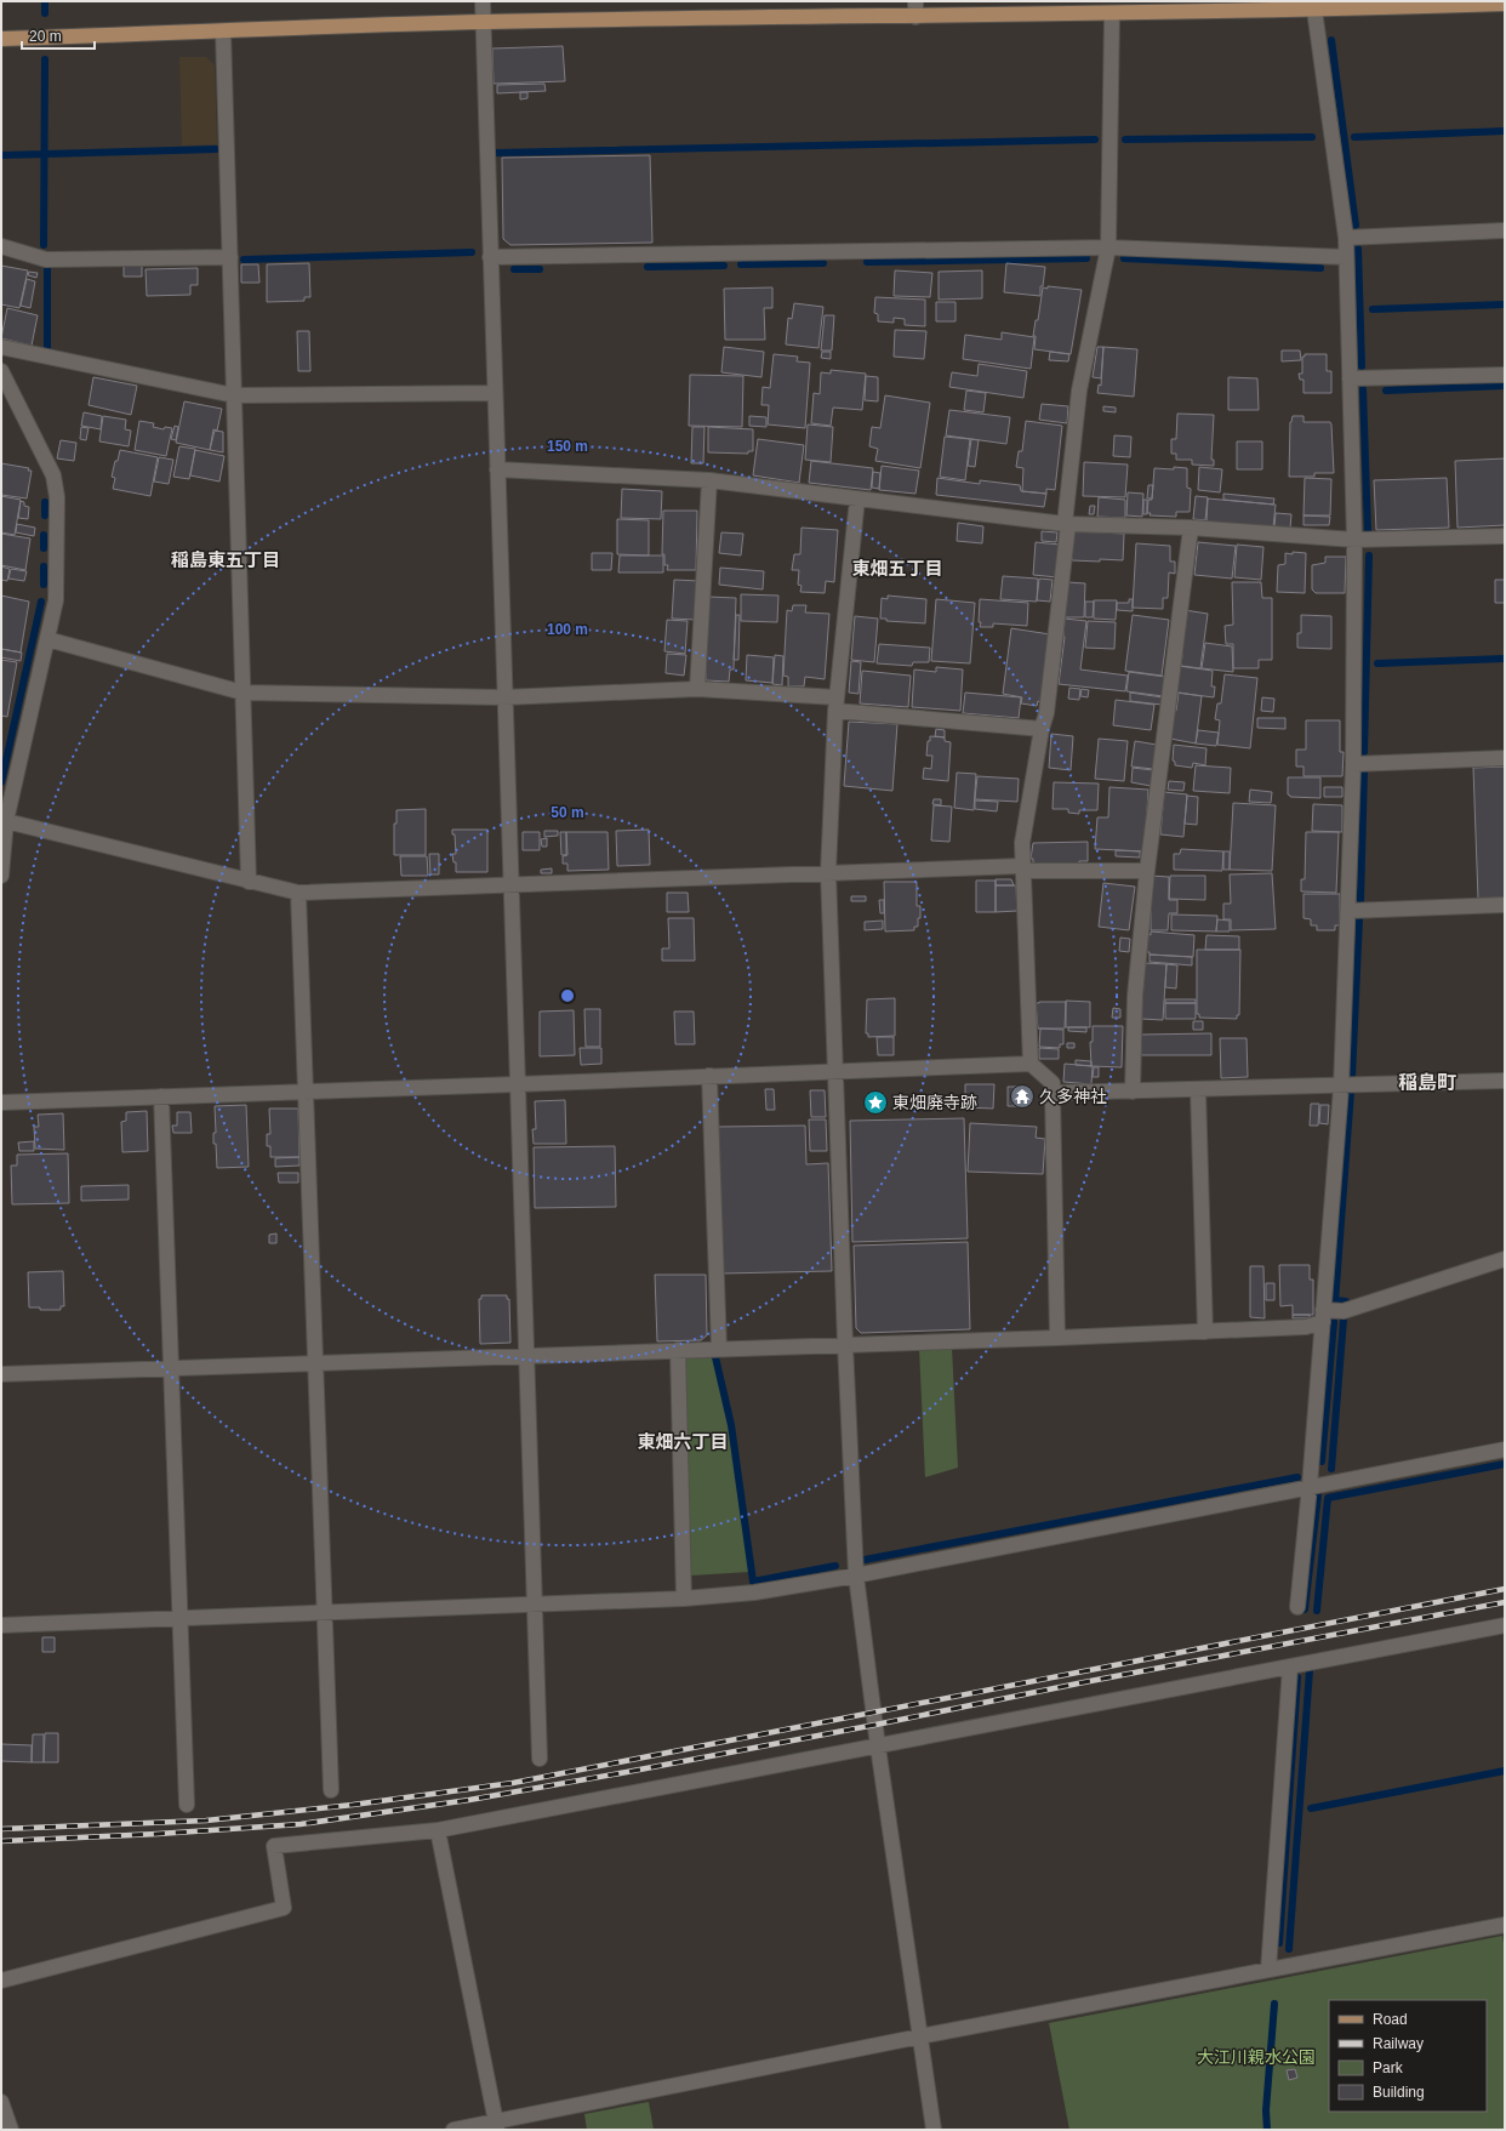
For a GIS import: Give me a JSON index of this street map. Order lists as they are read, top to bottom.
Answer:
{
  "districts": [
    "稲島東五丁目",
    "東畑五丁目",
    "稲島町",
    "東畑六丁目"
  ],
  "parks": ["大江川親水公園"],
  "places": {
    "temple": ["久多神社"],
    "place": ["東畑廃寺跡"]
  },
  "legend": [
    "Road",
    "Railway",
    "Park",
    "Building"
  ],
  "scale_bar": "20 m",
  "rings": ["150 m", "100 m", "50 m"]
}
